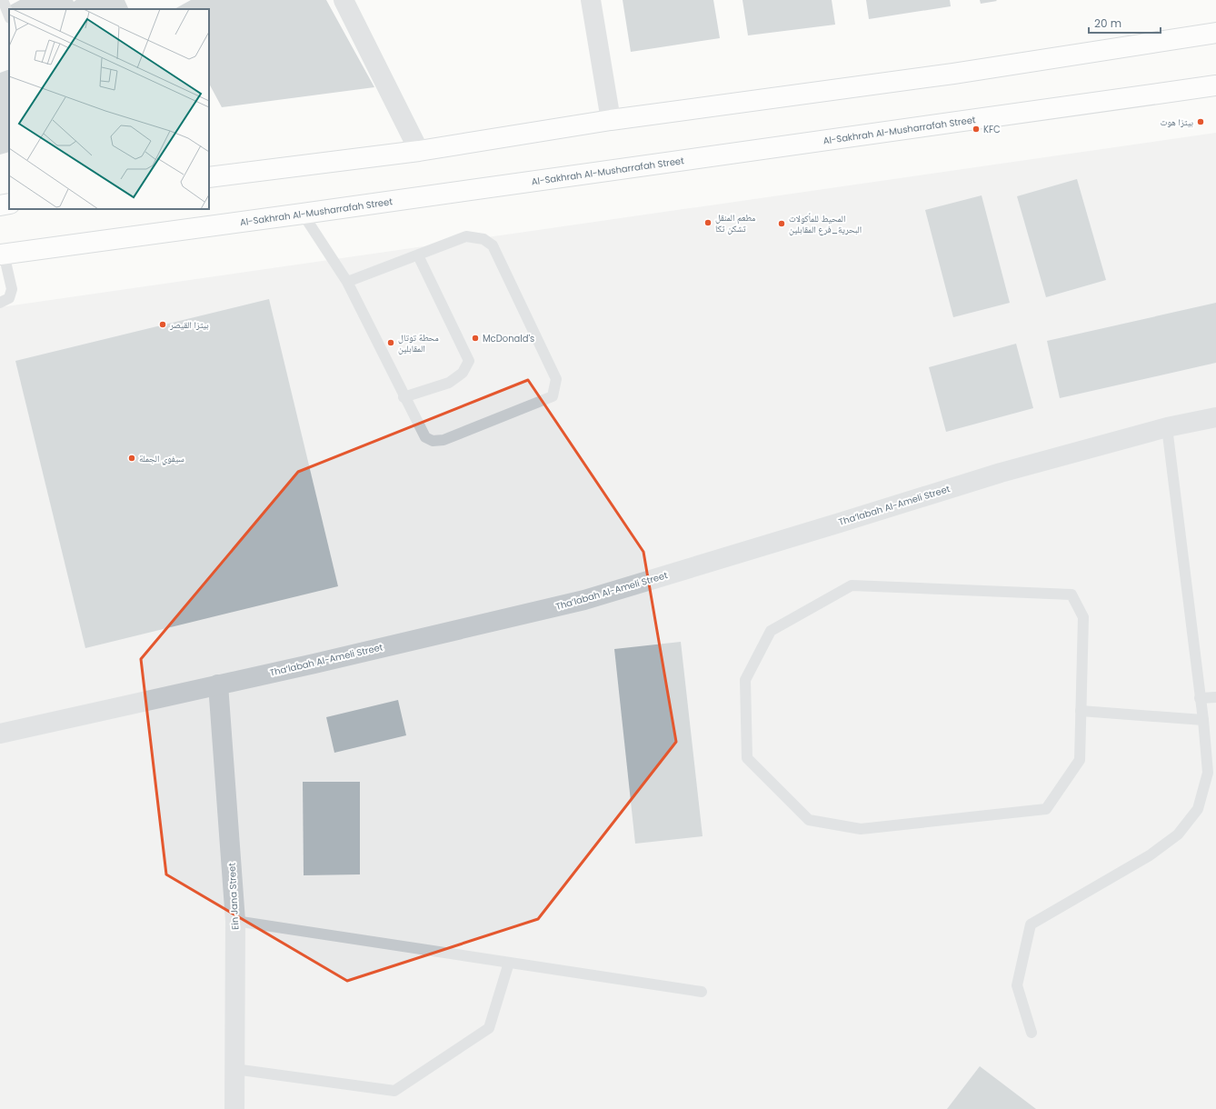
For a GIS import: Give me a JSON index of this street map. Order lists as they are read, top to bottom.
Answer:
{
  "streets": {
    "main road": ["Al-Sakhrah Al-Musharrafah Street"],
    "street": ["Tha‘labah Al-Ameli Street", "Ein Jana Street"]
  },
  "crossings": [
    ["Tha‘labah Al-Ameli Street", "Ein Jana Street"]
  ],
  "places": [
    "بيتزا هوت",
    "KFC",
    "مطعم المنقل تشكن تكا",
    "المحيط للمأكولات البحرية_فرع المقابلين",
    "بيتزا القيصر",
    "McDonald's",
    "محطة توتال المقابلين",
    "سيفوي الجملة"
  ],
  "scale_bar": "20 m"
}
